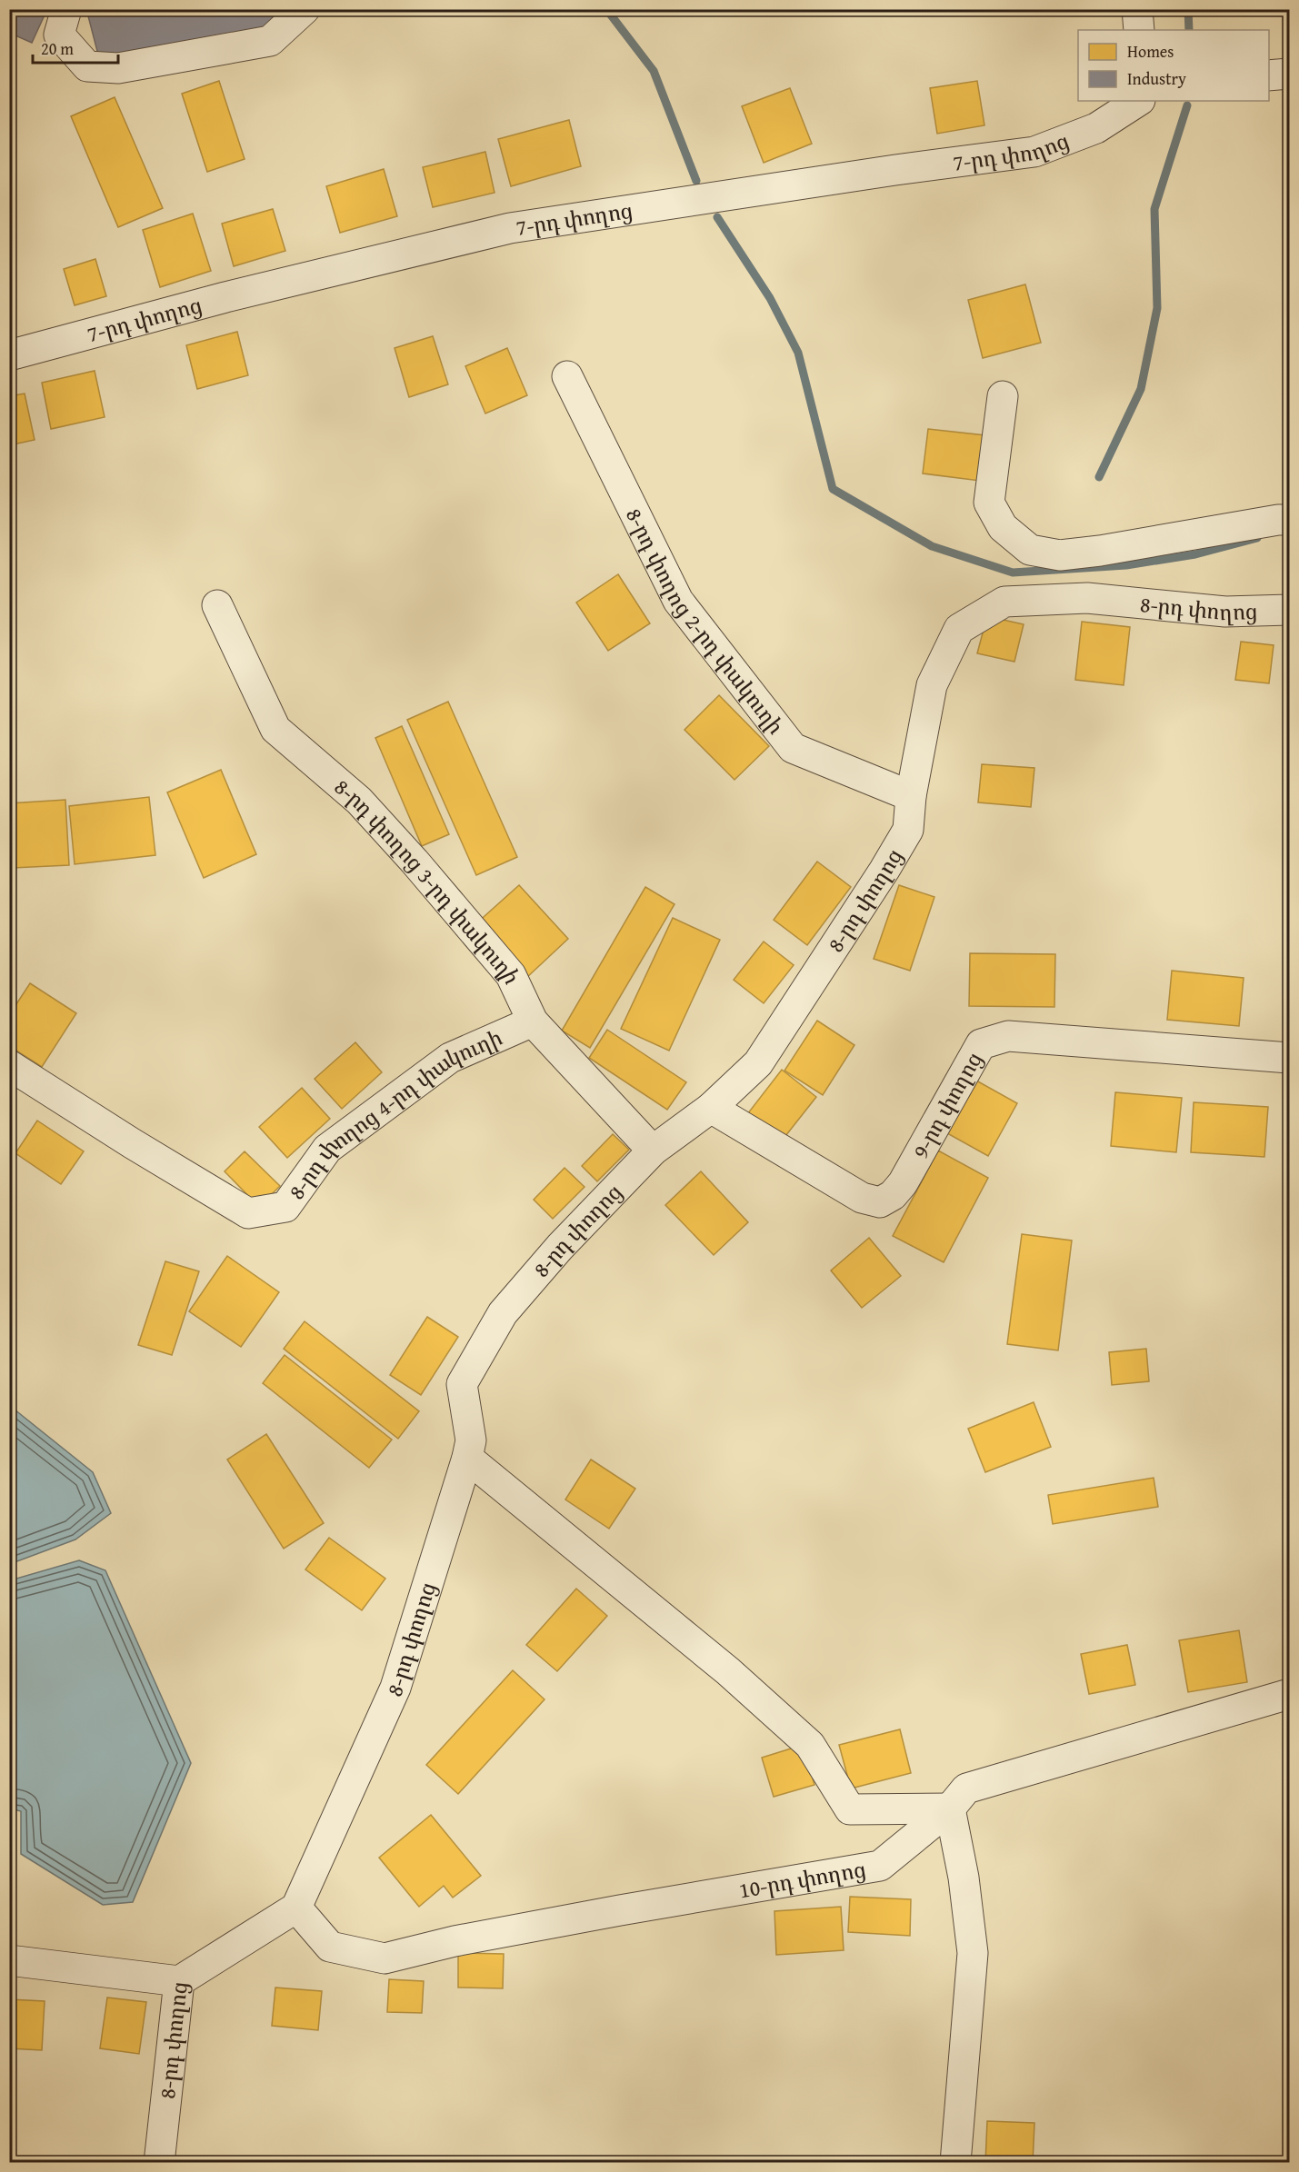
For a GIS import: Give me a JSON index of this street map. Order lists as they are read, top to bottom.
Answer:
{
  "streets": {
    "street": [
      "7-րդ փողոց",
      "8-րդ փողոց",
      "8-րդ փողոց 2-րդ փակուղի",
      "8-րդ փողոց 3-րդ փակուղի",
      "9-րդ փողոց",
      "8-րդ փողոց 4-րդ փակուղի",
      "10-րդ փողոց"
    ]
  },
  "crossings": [
    ["8-րդ փողոց", "8-րդ փողոց 2-րդ փակուղի"],
    ["8-րդ փողոց", "8-րդ փողոց 3-րդ փակուղի"],
    ["8-րդ փողոց", "9-րդ փողոց"],
    ["8-րդ փողոց", "10-րդ փողոց"],
    ["8-րդ փողոց 3-րդ փակուղի", "8-րդ փողոց 4-րդ փակուղի"]
  ],
  "legend": ["Homes", "Industry"],
  "scale_bar": "20 m"
}
